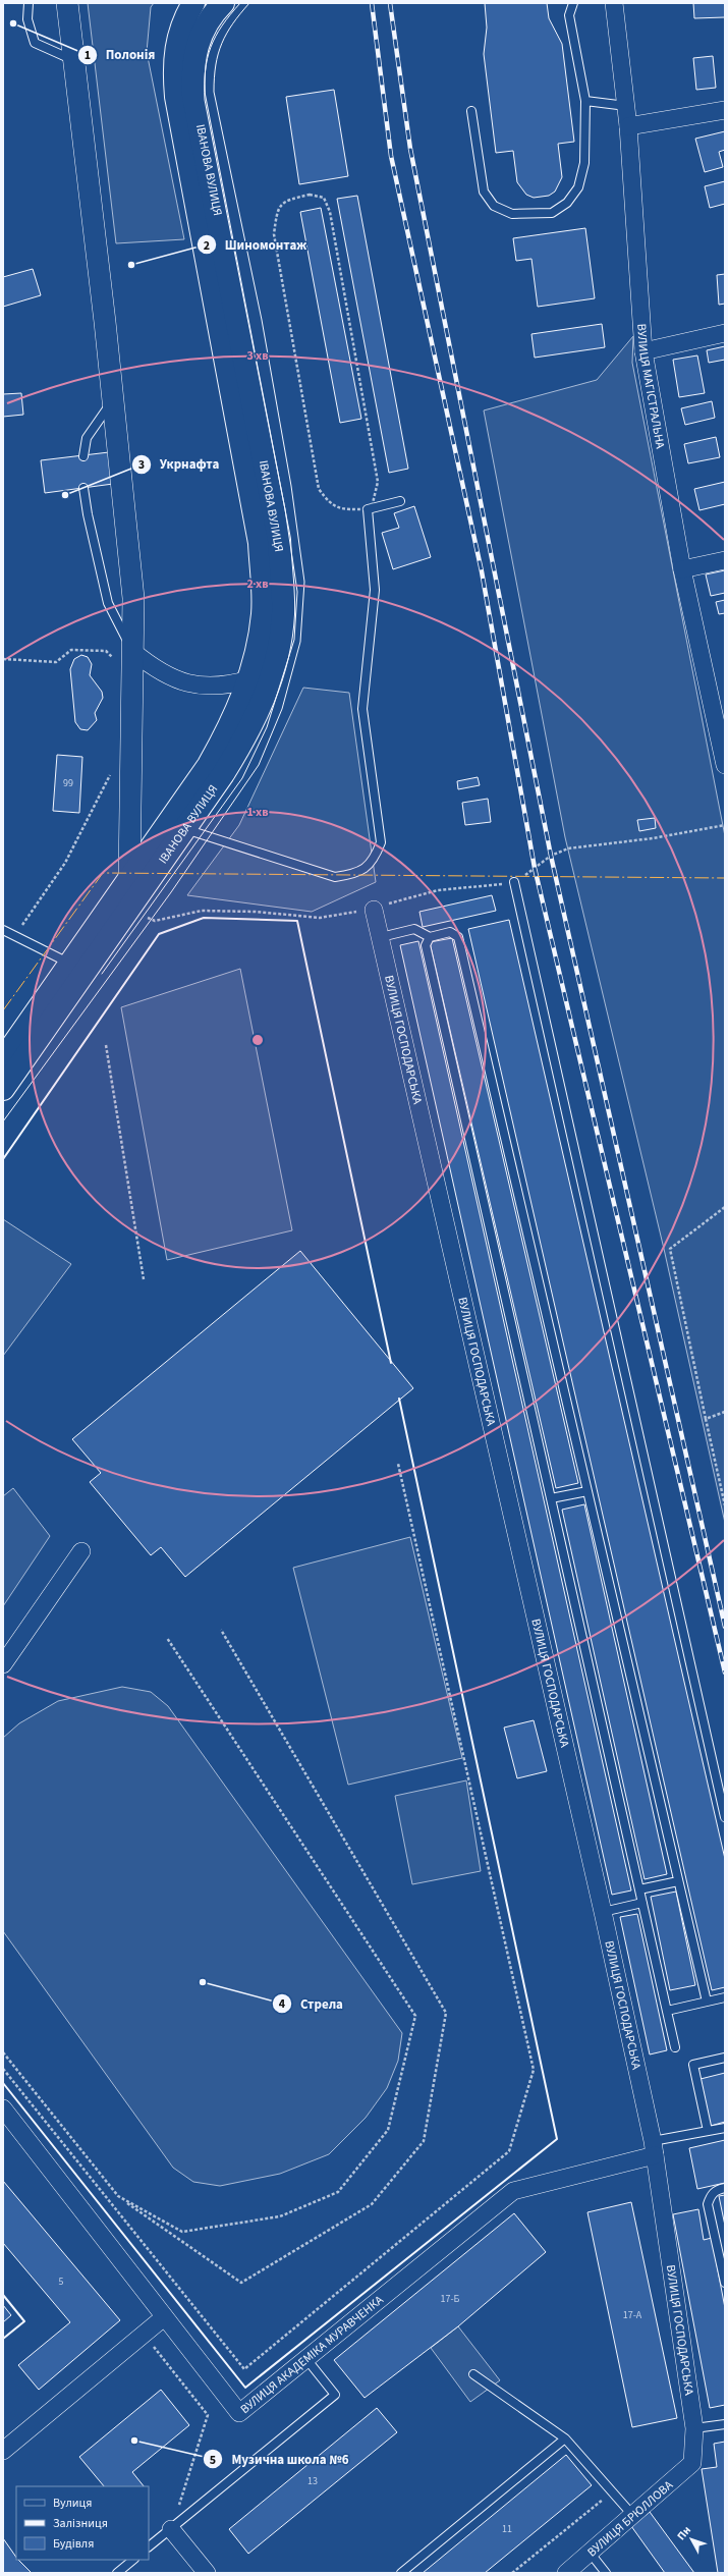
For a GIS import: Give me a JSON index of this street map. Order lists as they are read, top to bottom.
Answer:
{
  "streets": {
    "main road": ["ІВАНОВА ВУЛИЦЯ"],
    "street": [
      "ВУЛИЦЯ МАГІСТРАЛЬНА",
      "ВУЛИЦЯ ГОСПОДАРСЬКА",
      "ВУЛИЦЯ АКАДЕМІКА МУРАВЧЕНКА",
      "ВУЛИЦЯ БРЮЛЛОВА"
    ]
  },
  "crossings": [
    ["ВУЛИЦЯ ГОСПОДАРСЬКА", "ВУЛИЦЯ АКАДЕМІКА МУРАВЧЕНКА"],
    ["ВУЛИЦЯ ГОСПОДАРСЬКА", "ВУЛИЦЯ БРЮЛЛОВА"]
  ],
  "places": [
    "Полонія",
    "Шиномонтаж",
    "Укрнафта",
    "Стрела",
    "Музична школа №6"
  ],
  "house_numbers": [
    "99",
    "5",
    "17-Б",
    "17-А",
    "13",
    "11"
  ],
  "legend": ["Вулиця", "Залізниця", "Будівля"],
  "north": "top left",
  "rings": ["3 хв", "2 хв", "1 хв"]
}
